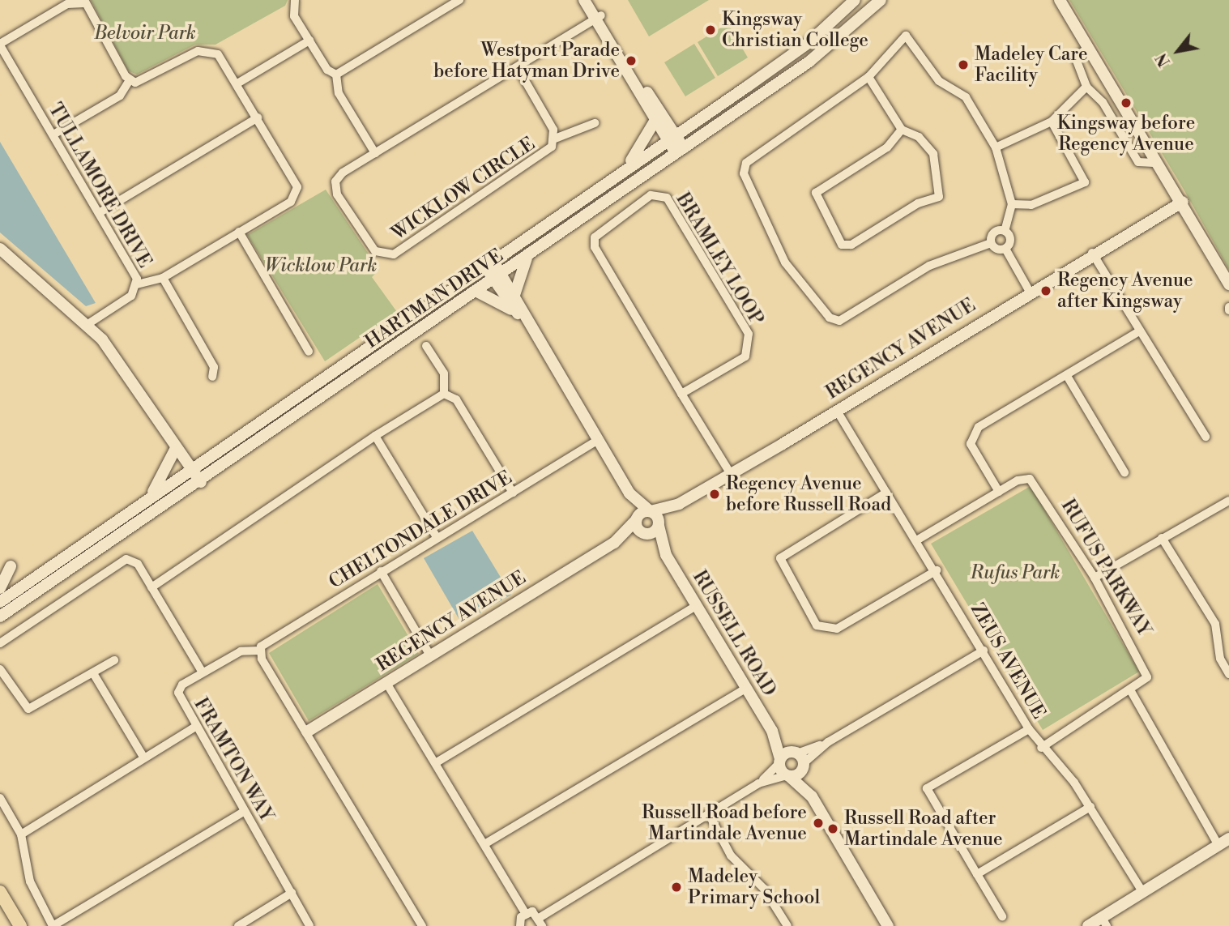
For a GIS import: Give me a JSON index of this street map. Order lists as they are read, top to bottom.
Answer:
{
  "streets": {
    "street": [
      "TULLAMORE DRIVE",
      "WICKLOW CIRCLE",
      "BRAMLEY LOOP",
      "HARTMAN DRIVE",
      "REGENCY AVENUE",
      "CHELTONDALE DRIVE",
      "RUFUS PARKWAY",
      "RUSSELL ROAD",
      "ZEUS AVENUE",
      "FRAMTON WAY"
    ]
  },
  "crossings": [
    ["BRAMLEY LOOP", "REGENCY AVENUE"],
    ["REGENCY AVENUE", "RUSSELL ROAD"],
    ["REGENCY AVENUE", "ZEUS AVENUE"],
    ["CHELTONDALE DRIVE", "FRAMTON WAY"],
    ["RUFUS PARKWAY", "ZEUS AVENUE"]
  ],
  "parks": ["Belvoir Park", "Wicklow Park", "Rufus Park"],
  "places": [
    "Kingsway Christian College",
    "Westport Parade before Hatyman Drive",
    "Madeley Care Facility",
    "Kingsway before Regency Avenue",
    "Regency Avenue after Kingsway",
    "Regency Avenue before Russell Road",
    "Russell Road before Martindale Avenue",
    "Russell Road after Martindale Avenue",
    "Madeley Primary School"
  ],
  "north": "bottom left"
}
